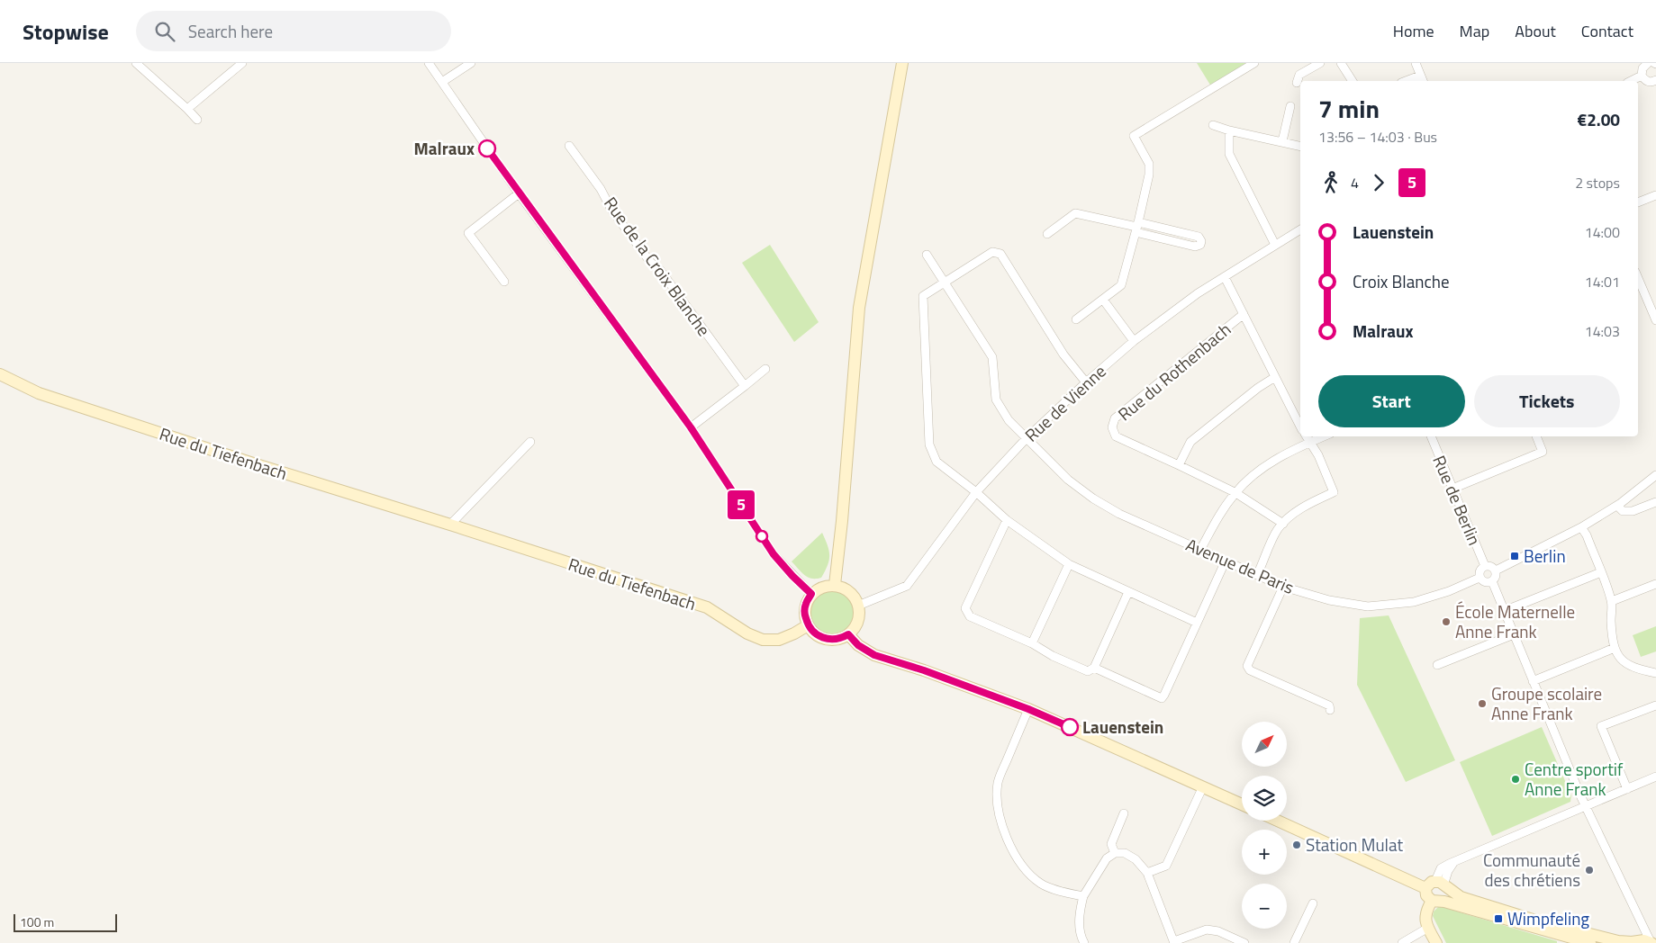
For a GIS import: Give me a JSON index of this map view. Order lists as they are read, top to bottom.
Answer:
{
  "streets": {
    "main road": ["Rue du Tiefenbach"],
    "street": [
      "Rue de la Croix Blanche",
      "Rue du Rothenbach",
      "Rue de Vienne",
      "Rue de Berlin",
      "Avenue de Paris"
    ]
  },
  "crossings": [
    ["Rue de Vienne", "Rue du Tiefenbach"],
    ["Rue de Vienne", "Avenue de Paris"],
    ["Rue de Berlin", "Avenue de Paris"]
  ],
  "places": {
    "other": [
      "Malraux",
      "École Maternelle Anne Frank",
      "Groupe scolaire Anne Frank",
      "Lauenstein",
      "Centre sportif Anne Frank",
      "Station Mulat",
      "Communauté des chrétiens"
    ],
    "transit": ["Berlin", "Wimpfeling"]
  },
  "lines": ["bus line 5"],
  "scale_bar": "100 m",
  "north": "top right",
  "page": {
    "header": "Stopwise",
    "search": "Search here",
    "nav": [
      "Home",
      "Map",
      "About",
      "Contact"
    ],
    "on_map": "5",
    "heading": ["7 min", "13:56 – 14:03 · Bus", "€2.00"],
    "legs": ["4", "5", "2 stops"],
    "list": [
      {
        "name": "Lauenstein",
        "value": "14:00"
      },
      {
        "name": "Croix Blanche",
        "value": "14:01"
      },
      {
        "name": "Malraux",
        "value": "14:03"
      }
    ],
    "buttons": ["Start", "Tickets"],
    "map_buttons": ["+", "−"],
    "scale": "100 m"
  }
}
